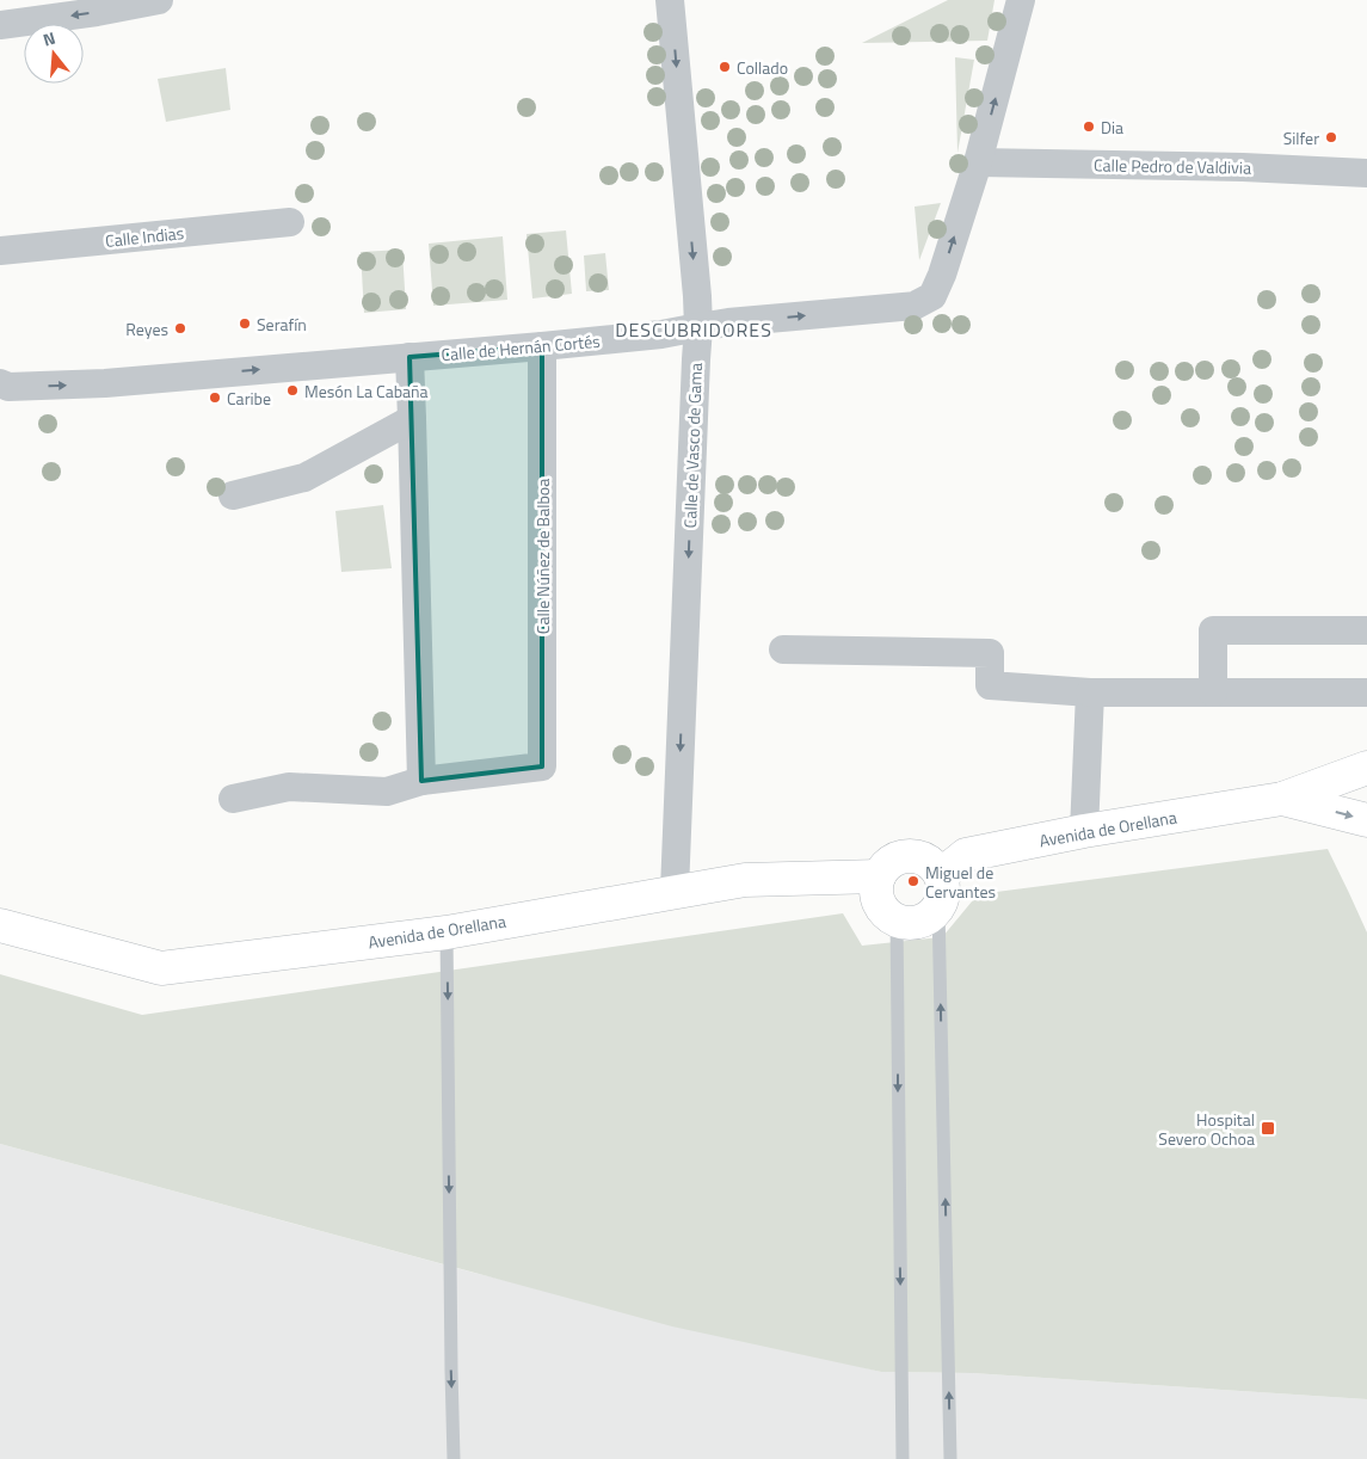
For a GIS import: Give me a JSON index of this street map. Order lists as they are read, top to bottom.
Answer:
{
  "streets": {
    "main road": ["Avenida de Orellana"],
    "street": [
      "Calle Pedro de Valdivia",
      "Calle Indias",
      "Calle de Hernán Cortés",
      "Calle de Vasco de Gama",
      "Calle Núñez de Balboa"
    ]
  },
  "crossings": [
    ["Calle Pedro de Valdivia", "Calle de Hernán Cortés"],
    ["Calle de Hernán Cortés", "Calle de Vasco de Gama"],
    ["Calle de Hernán Cortés", "Calle Núñez de Balboa"],
    ["Calle de Vasco de Gama", "Avenida de Orellana"]
  ],
  "one_way": ["Calle de Hernán Cortés", "Calle de Vasco de Gama"],
  "districts": ["DESCUBRIDORES"],
  "places": {
    "other": [
      "Collado",
      "Dia",
      "Silfer",
      "Serafín",
      "Reyes",
      "Mesón La Cabaña",
      "Caribe",
      "Miguel de Cervantes"
    ],
    "transit": ["Hospital Severo Ochoa"]
  },
  "north": "top"
}
